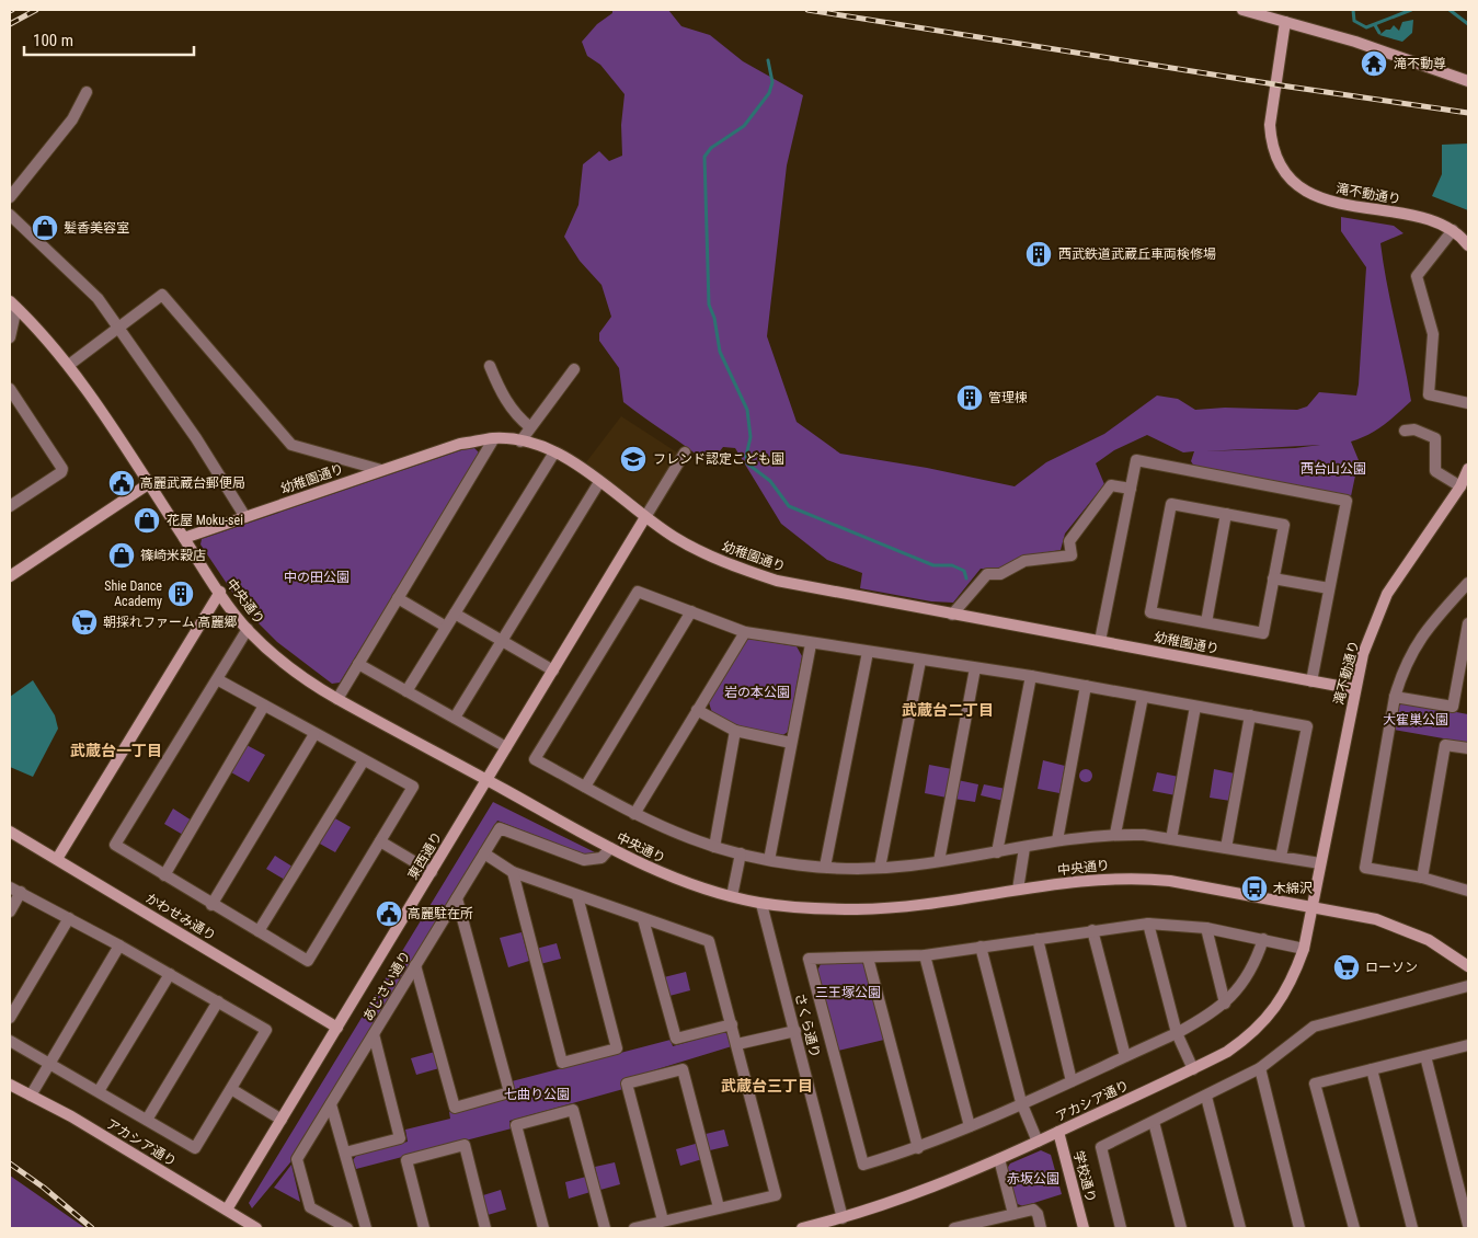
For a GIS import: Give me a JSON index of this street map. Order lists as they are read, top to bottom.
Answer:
{
  "streets": {
    "street": [
      "滝不動通り",
      "幼稚園通り",
      "中央通り",
      "東西通り",
      "かわせみ通り",
      "あじさい通り",
      "さくら通り",
      "アカシア通り",
      "学校通り"
    ]
  },
  "crossings": [
    ["滝不動通り", "幼稚園通り"],
    ["滝不動通り", "中央通り"],
    ["滝不動通り", "アカシア通り"],
    ["幼稚園通り", "中央通り"],
    ["幼稚園通り", "東西通り"],
    ["中央通り", "東西通り"],
    ["中央通り", "あじさい通り"],
    ["中央通り", "さくら通り"],
    ["中央通り", "アカシア通り"],
    ["東西通り", "かわせみ通り"],
    ["東西通り", "アカシア通り"],
    ["さくら通り", "アカシア通り"],
    ["アカシア通り", "学校通り"]
  ],
  "districts": ["武蔵台二丁目", "武蔵台一丁目", "武蔵台三丁目"],
  "parks": [
    "西台山公園",
    "中の田公園",
    "岩の本公園",
    "大寉巣公園",
    "三王塚公園",
    "七曲り公園",
    "赤坂公園"
  ],
  "places": {
    "temple": ["滝不動尊"],
    "shop": ["髪香美容室", "花屋 Moku-sei", "篠崎米穀店"],
    "building": ["西武鉄道武蔵丘車両検修場", "管理棟", "Shie Dance Academy"],
    "school or university": ["フレンド認定こども園"],
    "public building": ["高麗武蔵台郵便局", "高麗駐在所"],
    "supermarket": ["朝採れファーム 高麗郷", "ローソン"],
    "bus stop": ["木綿沢"]
  },
  "scale_bar": "100 m"
}
